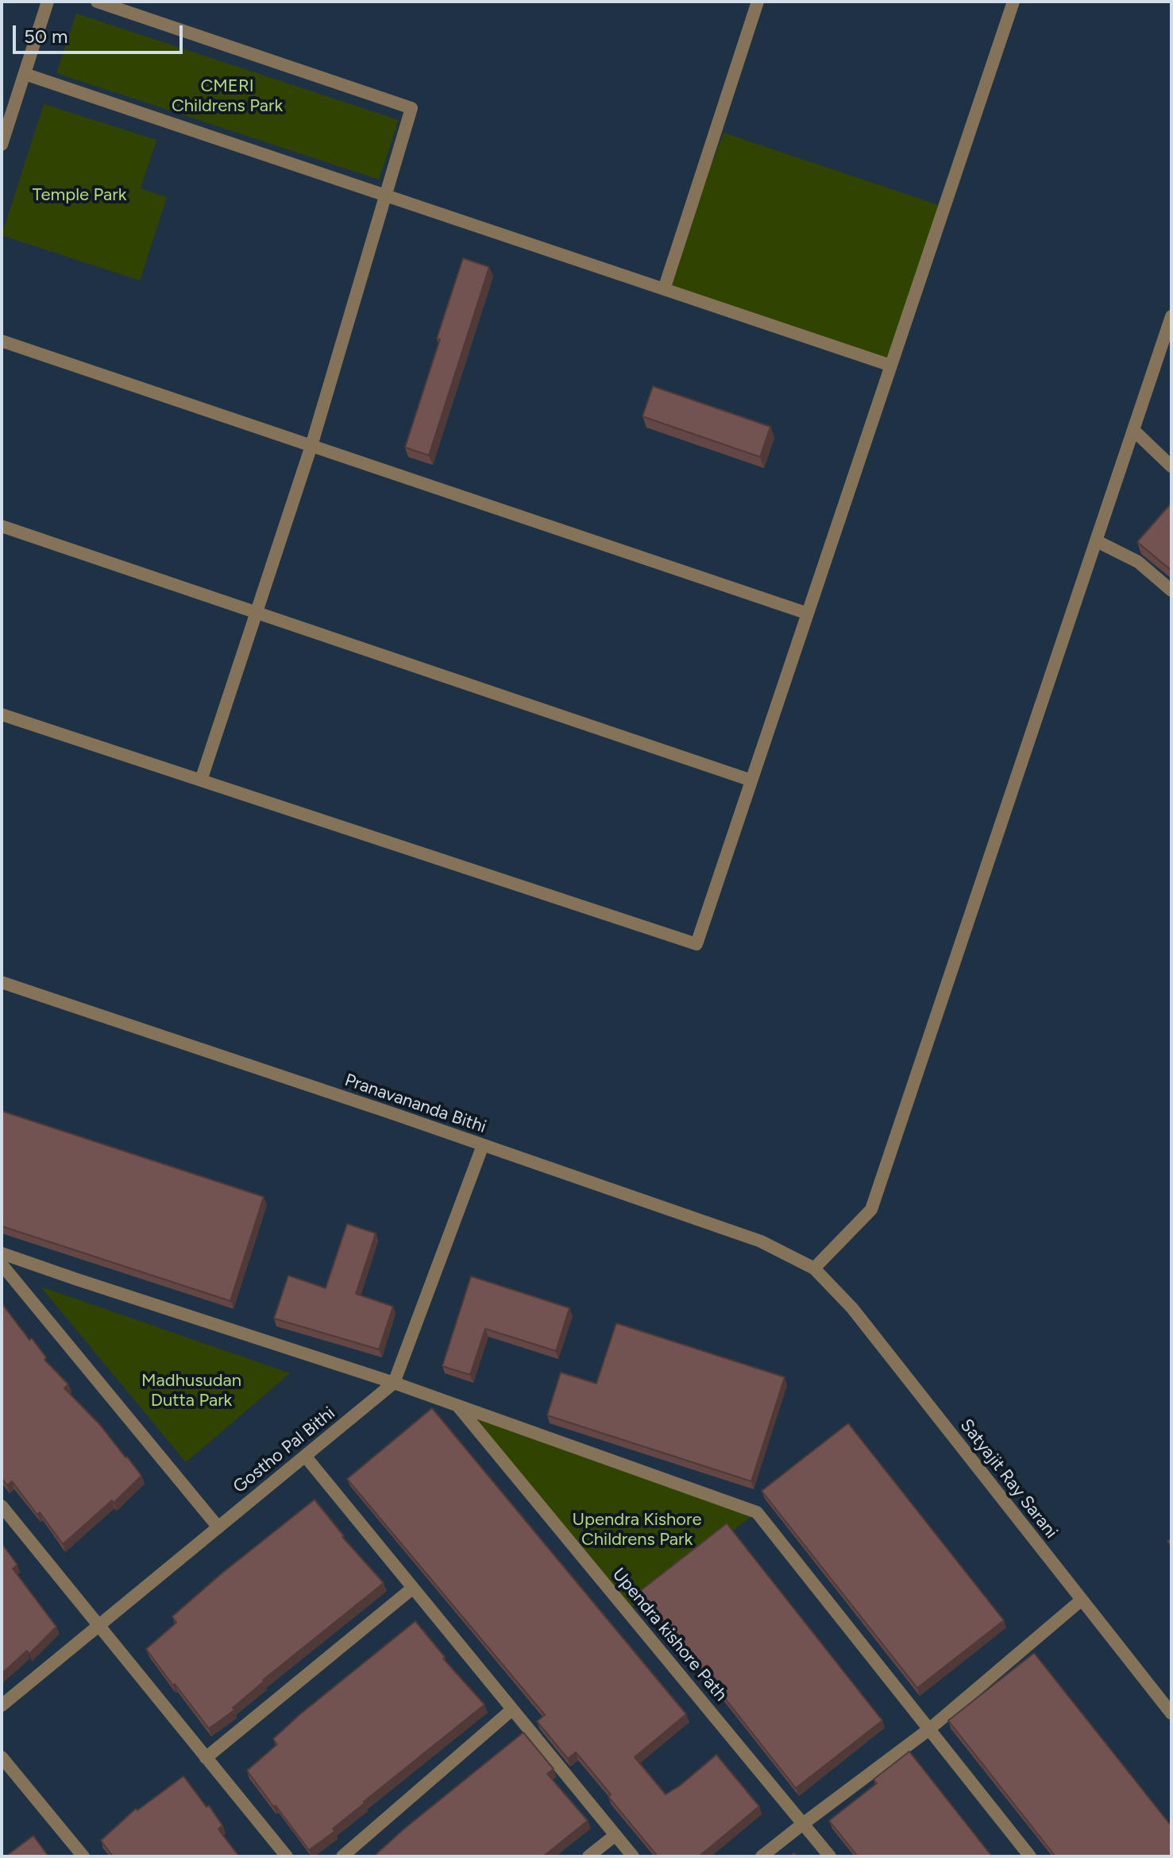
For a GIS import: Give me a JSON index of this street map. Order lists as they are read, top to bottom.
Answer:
{
  "streets": {
    "street": [
      "Pranavananda Bithi",
      "Gostho Pal Bithi",
      "Satyajit Ray Sarani",
      "Upendra kishore Path"
    ]
  },
  "crossings": [
    ["Pranavananda Bithi", "Satyajit Ray Sarani"]
  ],
  "parks": [
    "CMERI Childrens Park",
    "Temple Park",
    "Madhusudan Dutta Park",
    "Upendra Kishore Childrens Park"
  ],
  "scale_bar": "50 m"
}
